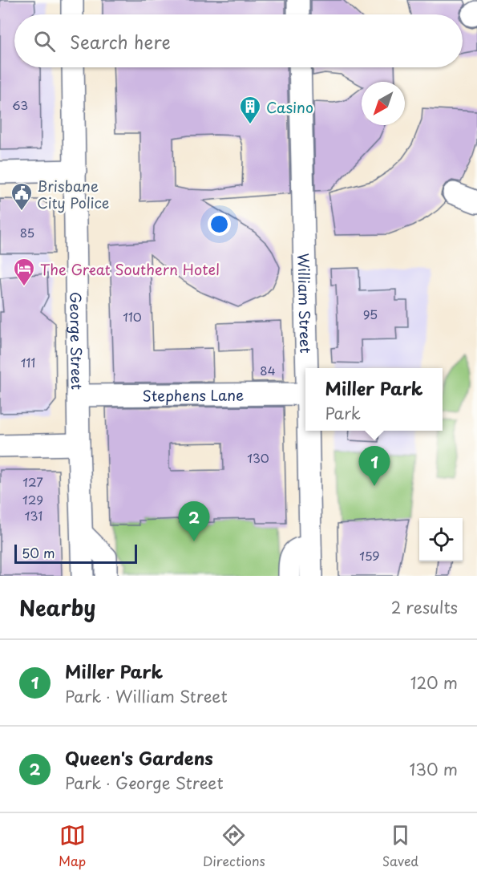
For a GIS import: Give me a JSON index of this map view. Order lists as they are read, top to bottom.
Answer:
{
  "streets": {
    "street": ["William Street", "George Street", "Stephens Lane"]
  },
  "crossings": [
    ["George Street", "Stephens Lane"]
  ],
  "places": {
    "building": ["Casino"],
    "public building": ["Brisbane City Police"],
    "hotel": ["The Great Southern Hotel"]
  },
  "house_numbers": [
    "63",
    "85",
    "95",
    "110",
    "111",
    "84",
    "130",
    "127",
    "129",
    "131",
    "159"
  ],
  "scale_bar": "50 m",
  "north": "bottom left",
  "page": {
    "search": "Search here",
    "popup": ["Miller Park", "Park"],
    "pins": ["1", "2"],
    "scale": "50 m",
    "heading": ["Nearby", "2 results"],
    "list": [
      {
        "mark": "1",
        "name": "Miller Park",
        "note": "Park · William Street",
        "value": "120 m"
      },
      {
        "mark": "2",
        "name": "Queen's Gardens",
        "note": "Park · George Street",
        "value": "130 m"
      }
    ],
    "nav": ["Map", "Directions", "Saved"]
  }
}
